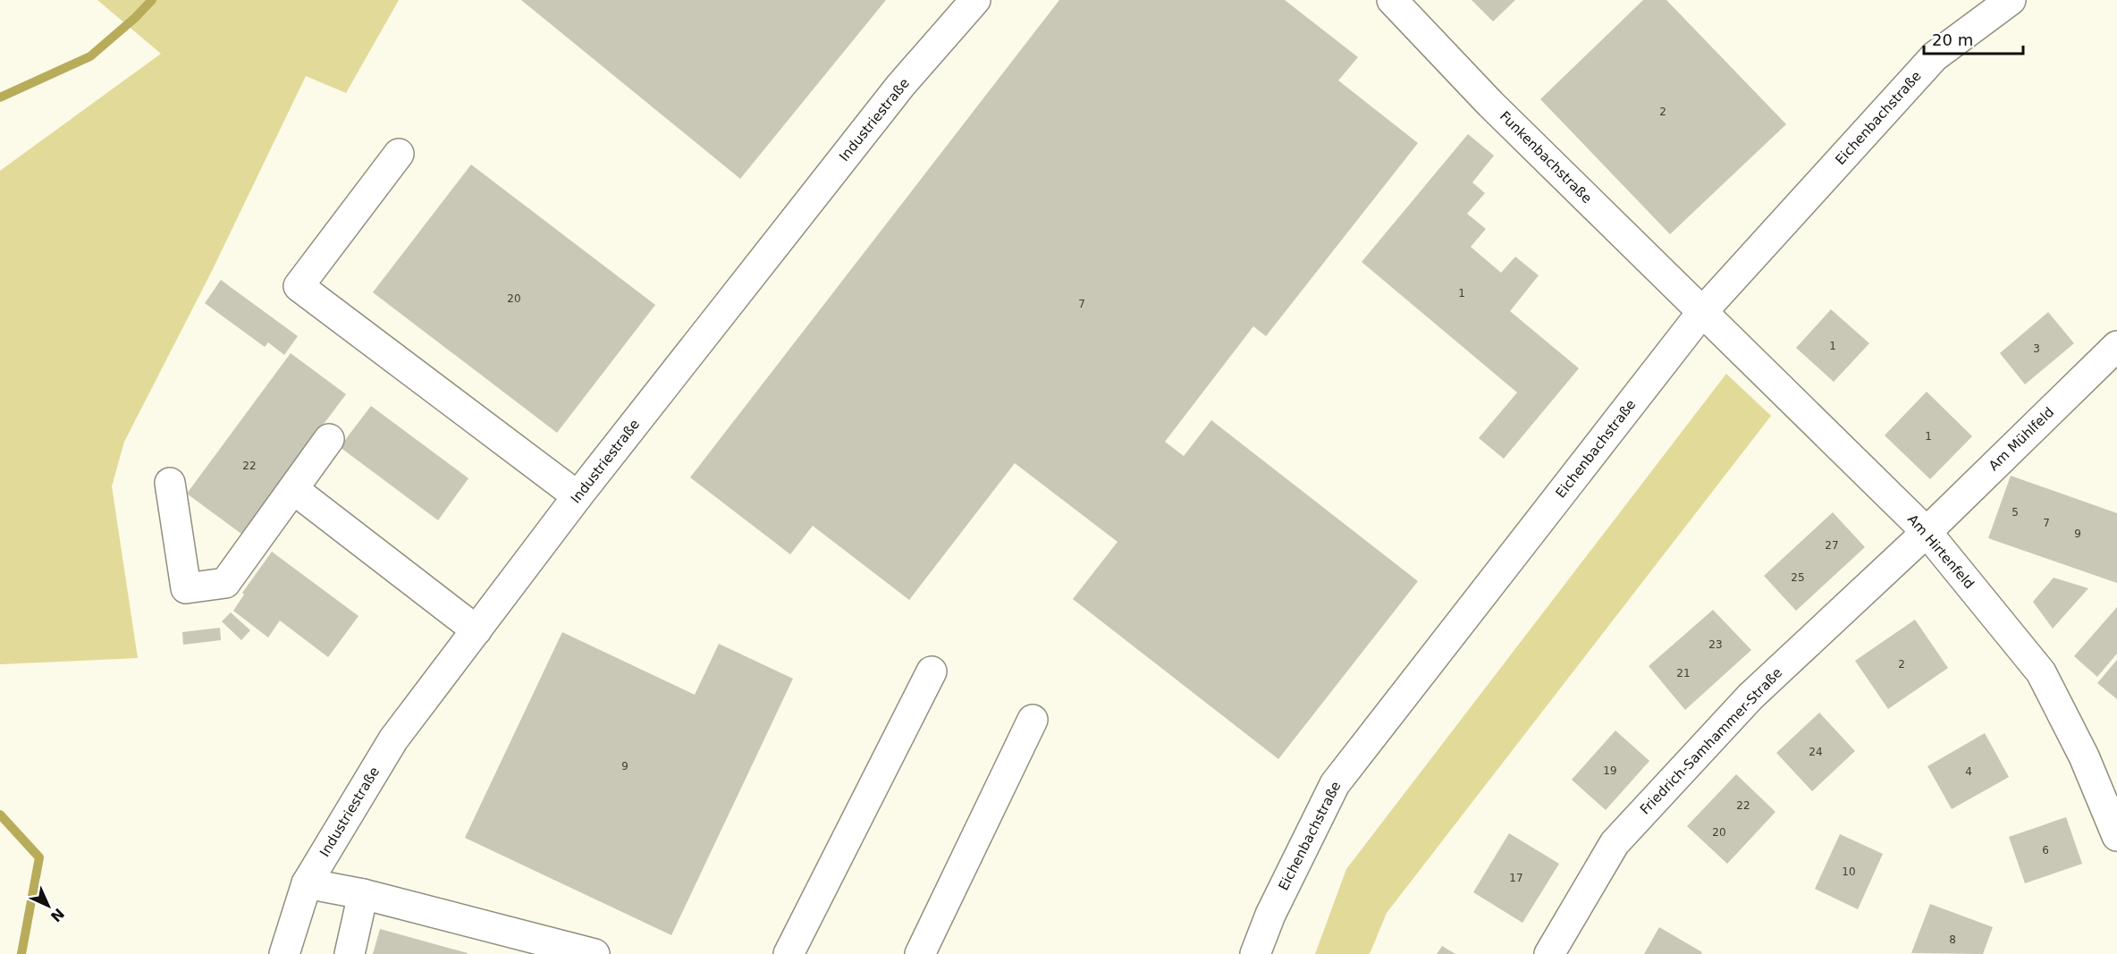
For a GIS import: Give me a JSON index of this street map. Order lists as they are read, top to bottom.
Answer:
{
  "streets": {
    "street": [
      "Eichenbachstraße",
      "Industriestraße",
      "Funkenbachstraße",
      "Am Mühlfeld",
      "Am Hirtenfeld",
      "Friedrich-Samhammer-Straße"
    ]
  },
  "crossings": [
    ["Eichenbachstraße", "Funkenbachstraße"],
    ["Eichenbachstraße", "Am Hirtenfeld"],
    ["Funkenbachstraße", "Am Hirtenfeld"],
    ["Am Mühlfeld", "Am Hirtenfeld"],
    ["Am Mühlfeld", "Friedrich-Samhammer-Straße"],
    ["Am Hirtenfeld", "Friedrich-Samhammer-Straße"]
  ],
  "house_numbers": [
    "2",
    "1",
    "20",
    "7",
    "1",
    "3",
    "1",
    "22",
    "5",
    "7",
    "9",
    "27",
    "25",
    "23",
    "2",
    "21",
    "24",
    "9",
    "19",
    "4",
    "22",
    "20",
    "6",
    "10",
    "17",
    "8"
  ],
  "scale_bar": "20 m",
  "north": "bottom right"
}
